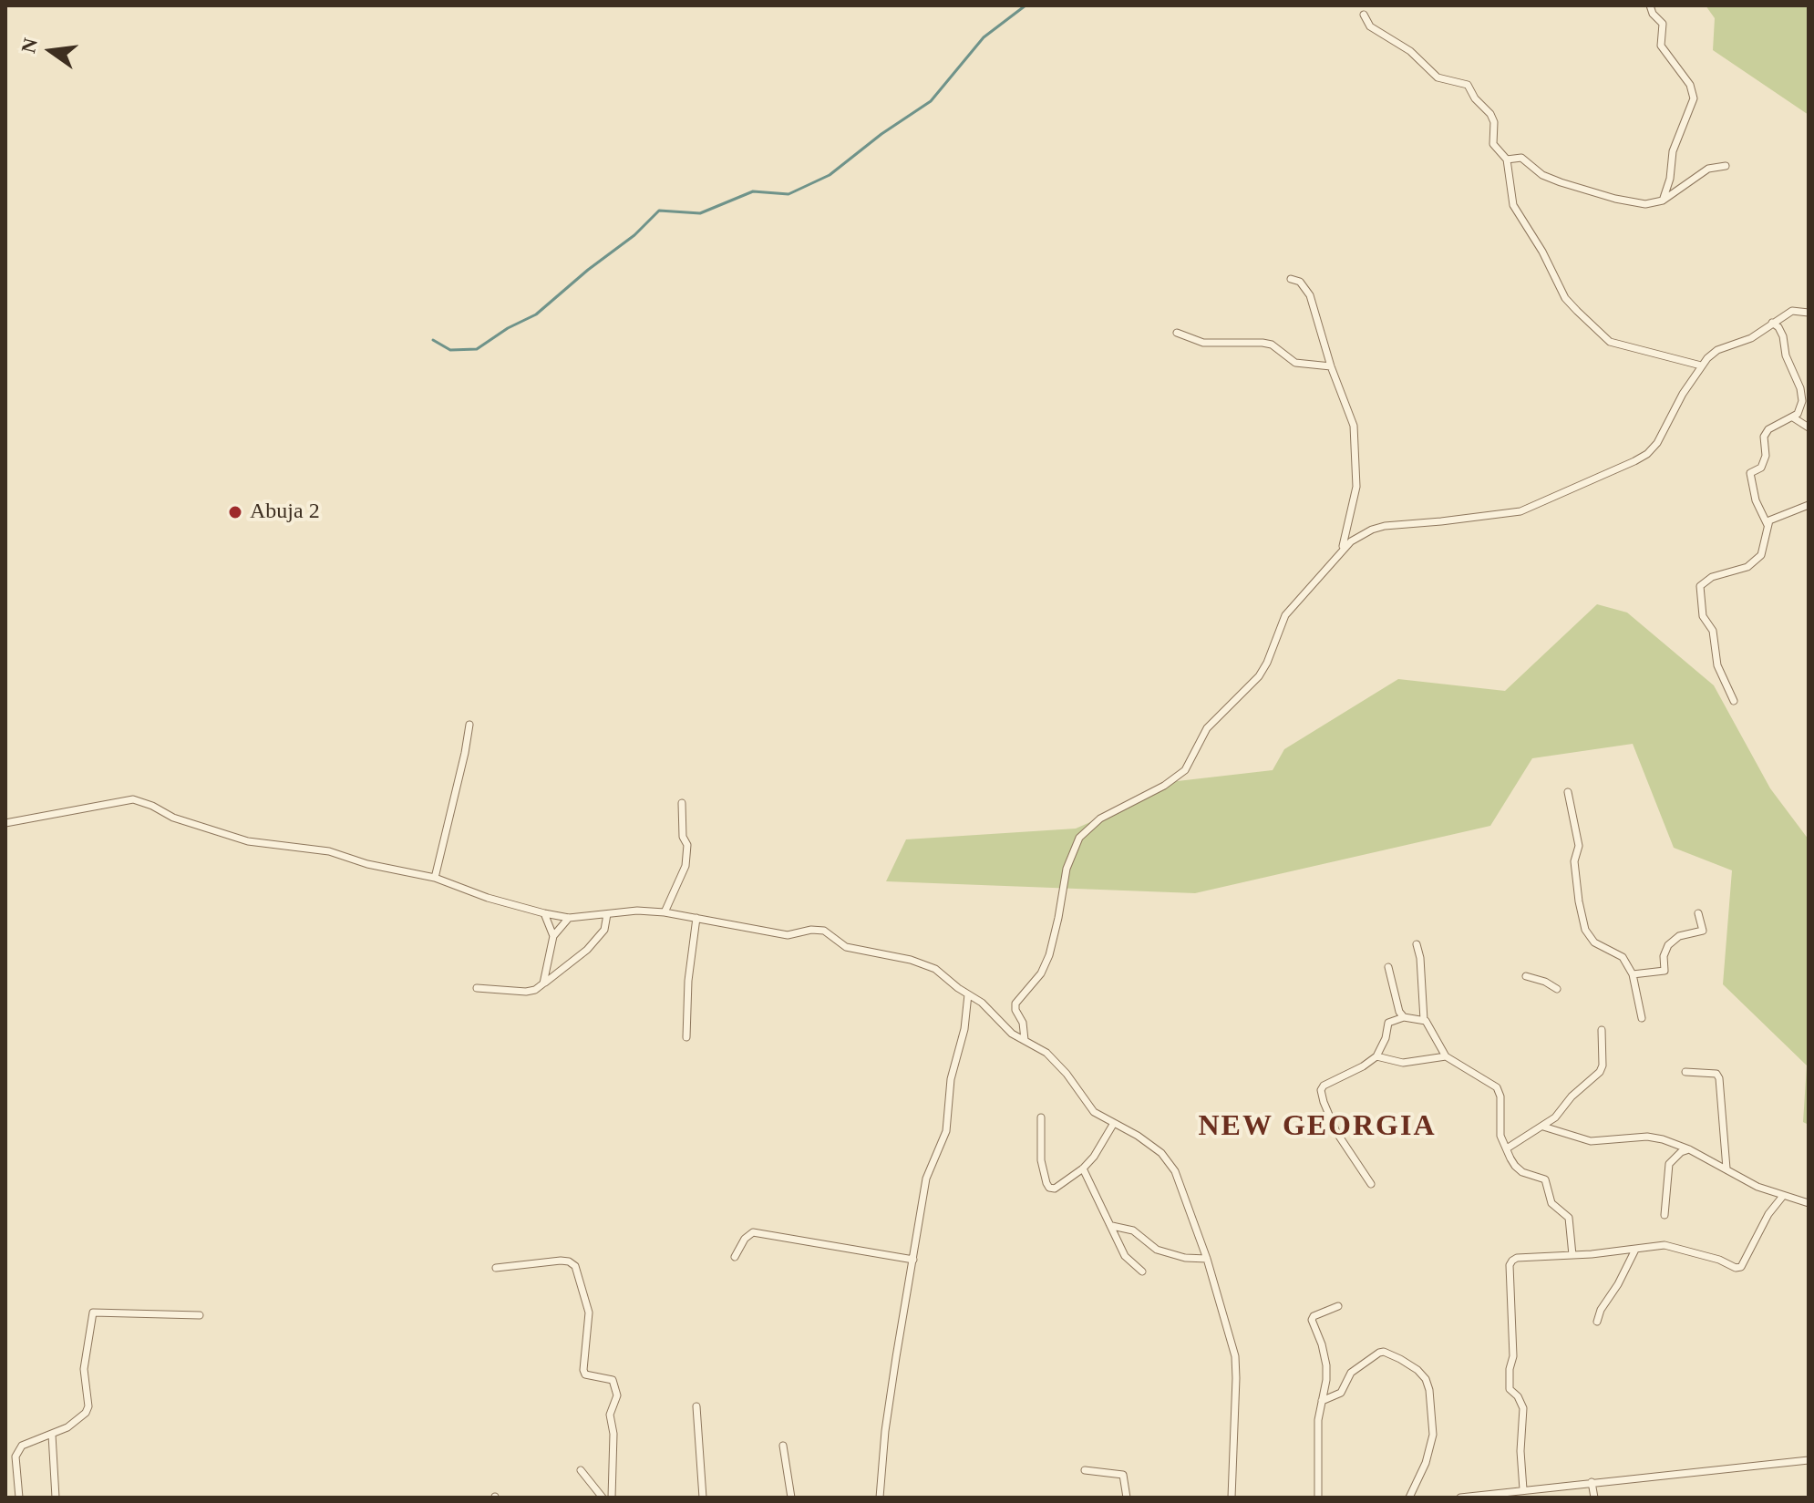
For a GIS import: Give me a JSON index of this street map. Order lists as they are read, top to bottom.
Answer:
{
  "districts": ["NEW GEORGIA"],
  "places": ["Abuja 2"],
  "north": "left"
}
